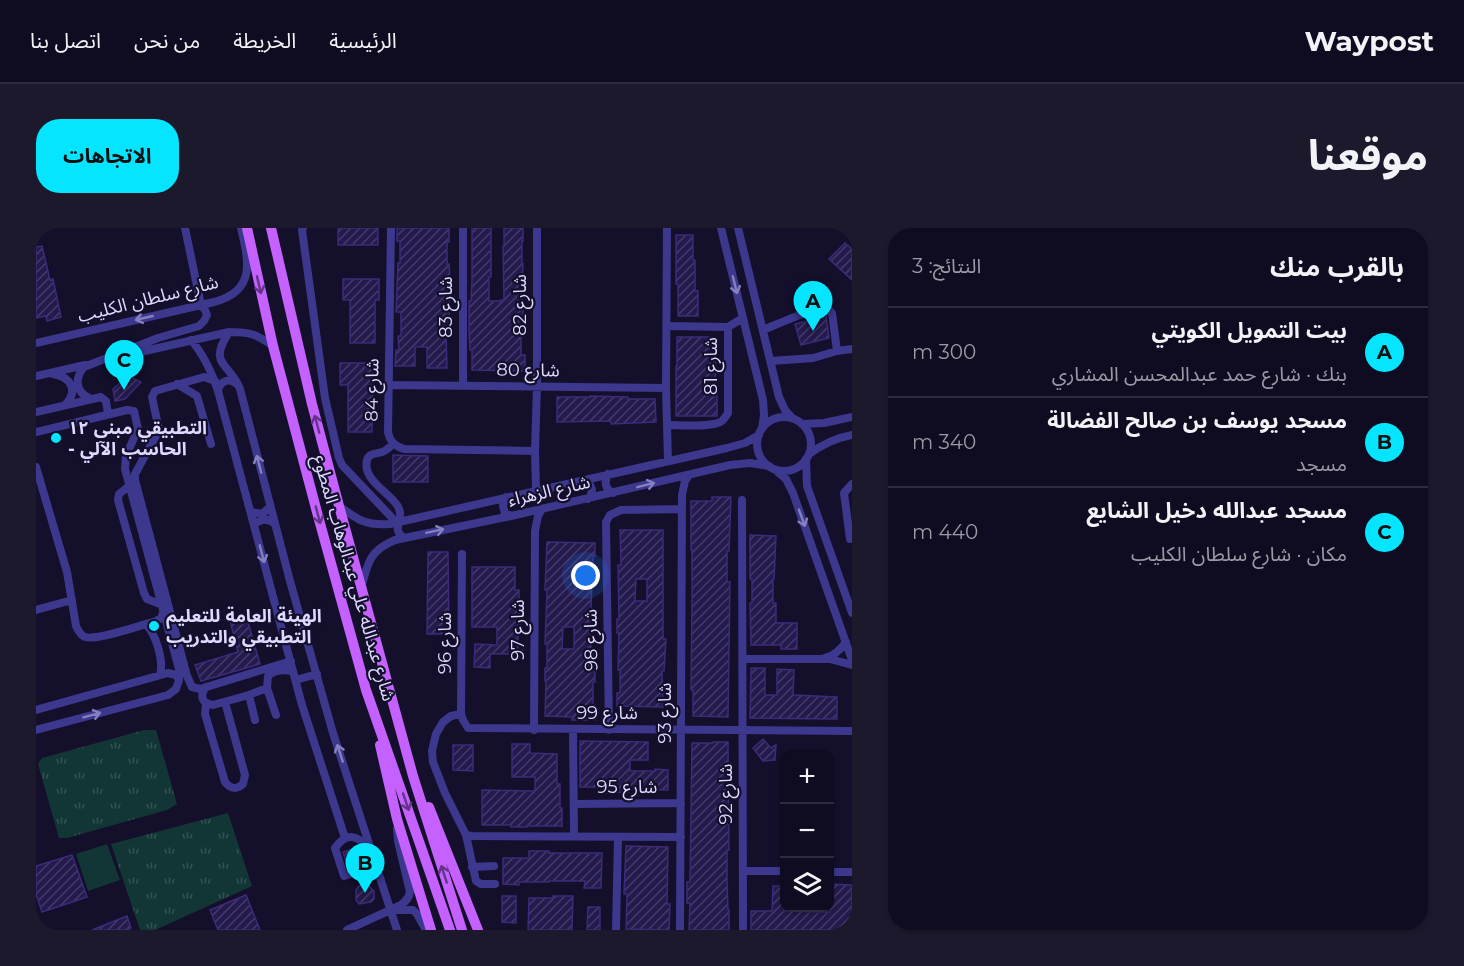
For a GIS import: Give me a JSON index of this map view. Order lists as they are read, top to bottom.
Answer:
{
  "streets": {
    "main road": ["شارع عبدالله علي عبدالوهاب المطوع"],
    "street": [
      "شارع سلطان الكليب",
      "شارع 82",
      "شارع 83",
      "شارع 81",
      "شارع 80",
      "شارع 84",
      "شارع الزهراء",
      "شارع 97",
      "شارع 98",
      "شارع 96",
      "شارع 99",
      "شارع 93",
      "شارع 95",
      "شارع 92"
    ]
  },
  "crossings": [
    ["شارع 82", "شارع 80"],
    ["شارع 82", "شارع 84"],
    ["شارع 82", "شارع الزهراء"],
    ["شارع 83", "شارع 80"],
    ["شارع 80", "شارع 84"],
    ["شارع الزهراء", "شارع عبدالله علي عبدالوهاب المطوع"],
    ["شارع الزهراء", "شارع 97"],
    ["شارع الزهراء", "شارع 93"],
    ["شارع 97", "شارع 99"],
    ["شارع 98", "شارع 99"],
    ["شارع 98", "شارع 93"],
    ["شارع 96", "شارع 99"],
    ["شارع 99", "شارع 93"],
    ["شارع 99", "شارع 95"],
    ["شارع 99", "شارع 92"],
    ["شارع 93", "شارع 95"]
  ],
  "places": ["التطبيقي مبنى ١٢ - الحاسب الآلي", "الهيئة العامة للتعليم التطبيقي والتدريب"],
  "page": {
    "header": "Waypost",
    "nav": [
      "الرئيسية",
      "الخريطة",
      "من نحن",
      "اتصل بنا"
    ],
    "title": "موقعنا",
    "buttons": "الاتجاهات",
    "heading": ["بالقرب منك", "النتائج: 3"],
    "pins": ["A", "C", "B"],
    "list": [
      {
        "mark": "A",
        "name": "بيت التمويل الكويتي",
        "note": "بنك · شارع حمد عبدالمحسن المشاري",
        "value": "300 m"
      },
      {
        "mark": "B",
        "name": "مسجد يوسف بن صالح الفضالة",
        "note": "مسجد",
        "value": "340 m"
      },
      {
        "mark": "C",
        "name": "مسجد عبدالله دخيل الشايع",
        "note": "مكان · شارع سلطان الكليب",
        "value": "440 m"
      }
    ],
    "map_buttons": ["+", "−"]
  }
}
